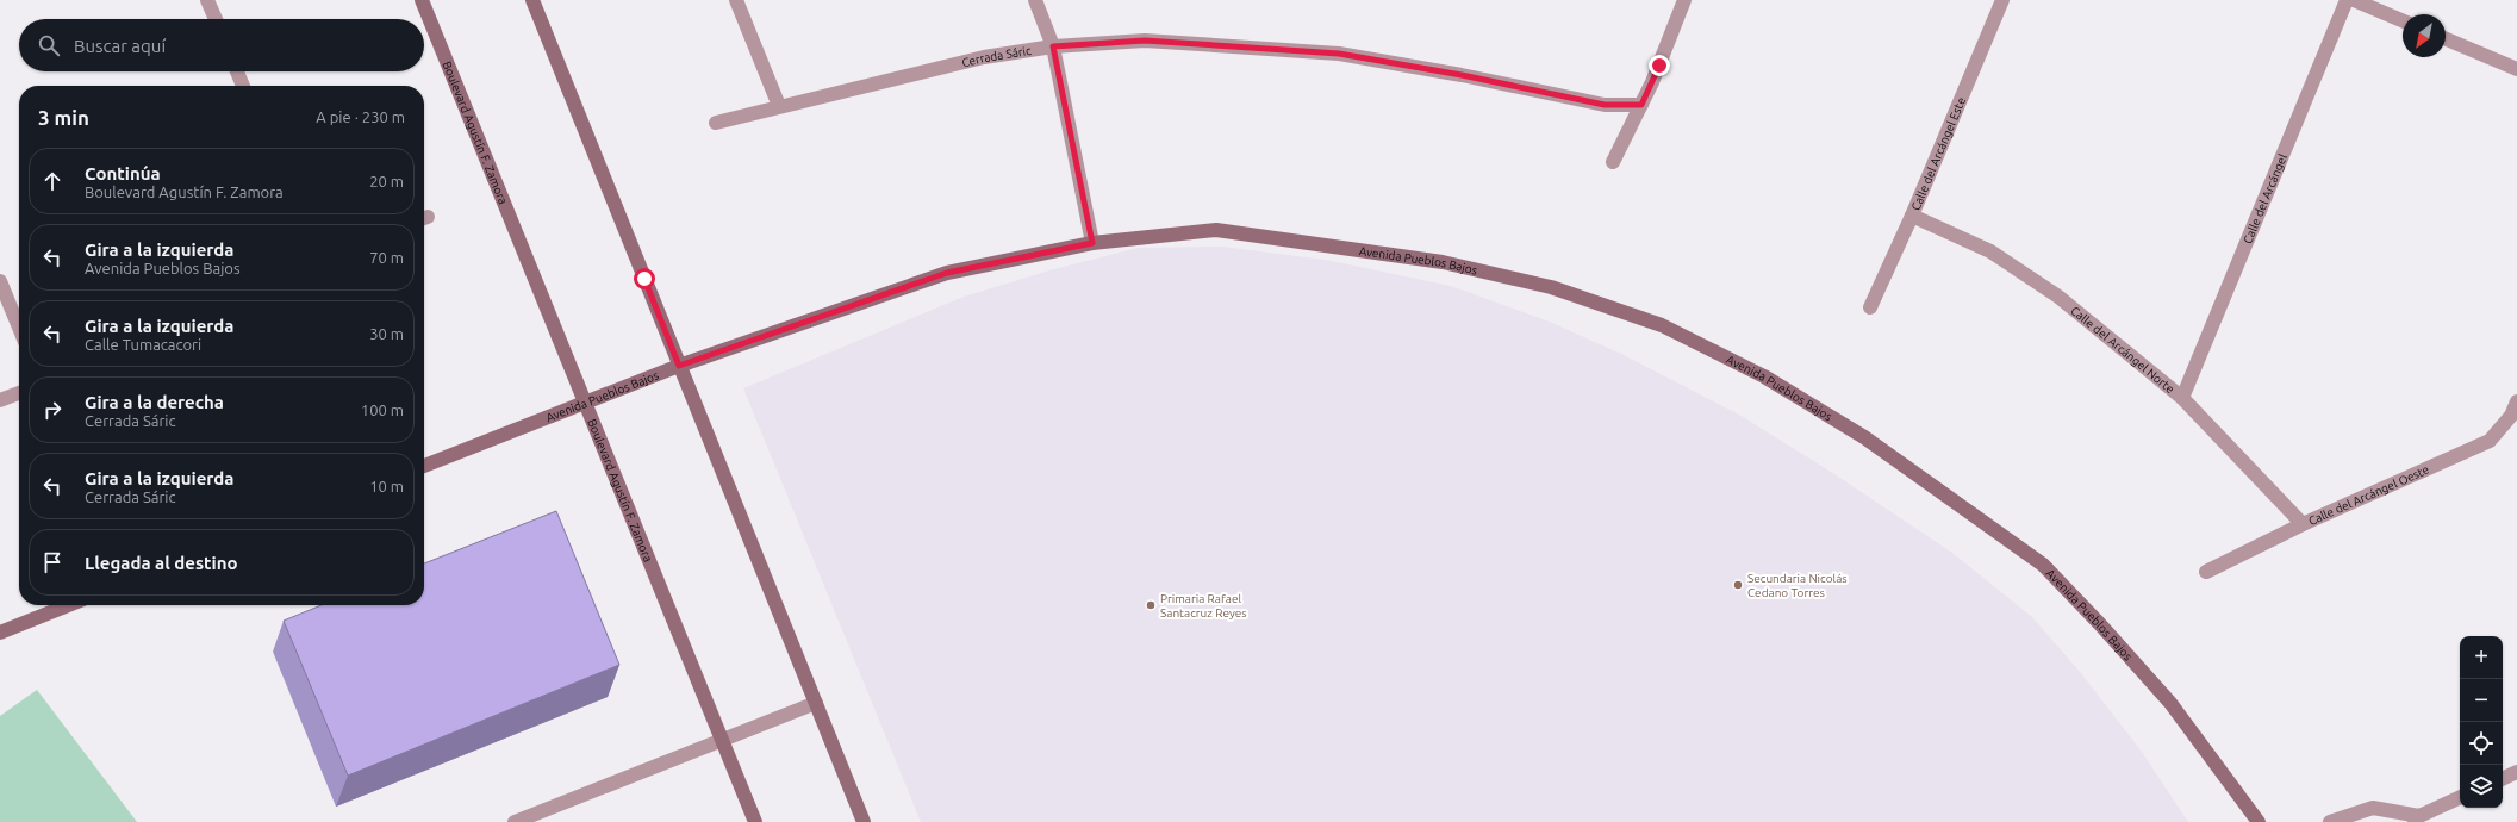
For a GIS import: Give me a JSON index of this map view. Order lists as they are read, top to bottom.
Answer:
{
  "streets": {
    "street": [
      "Cerrada Sáric",
      "Boulevard Agustín F. Zamora",
      "Calle del Arcángel Este",
      "Calle del Arcángel",
      "Avenida Pueblos Bajos",
      "Calle del Arcángel Norte",
      "Calle del Arcángel Oeste"
    ]
  },
  "crossings": [
    ["Boulevard Agustín F. Zamora", "Avenida Pueblos Bajos"],
    ["Calle del Arcángel Este", "Calle del Arcángel Norte"],
    ["Calle del Arcángel", "Calle del Arcángel Norte"],
    ["Calle del Arcángel Norte", "Calle del Arcángel Oeste"]
  ],
  "places": ["Secundaria Nicolás Cedano Torres", "Primaria Rafael Santacruz Reyes"],
  "north": "bottom left",
  "page": {
    "search": "Buscar aquí",
    "heading": ["3 min", "A pie · 230 m"],
    "list": [
      ["Continúa", "Boulevard Agustín F. Zamora", "20 m"],
      ["Gira a la izquierda", "Avenida Pueblos Bajos", "70 m"],
      ["Gira a la izquierda", "Calle Tumacacori", "30 m"],
      ["Gira a la derecha", "Cerrada Sáric", "100 m"],
      ["Gira a la izquierda", "Cerrada Sáric", "10 m"],
      "Llegada al destino"
    ],
    "map_buttons": ["+", "−"]
  }
}
